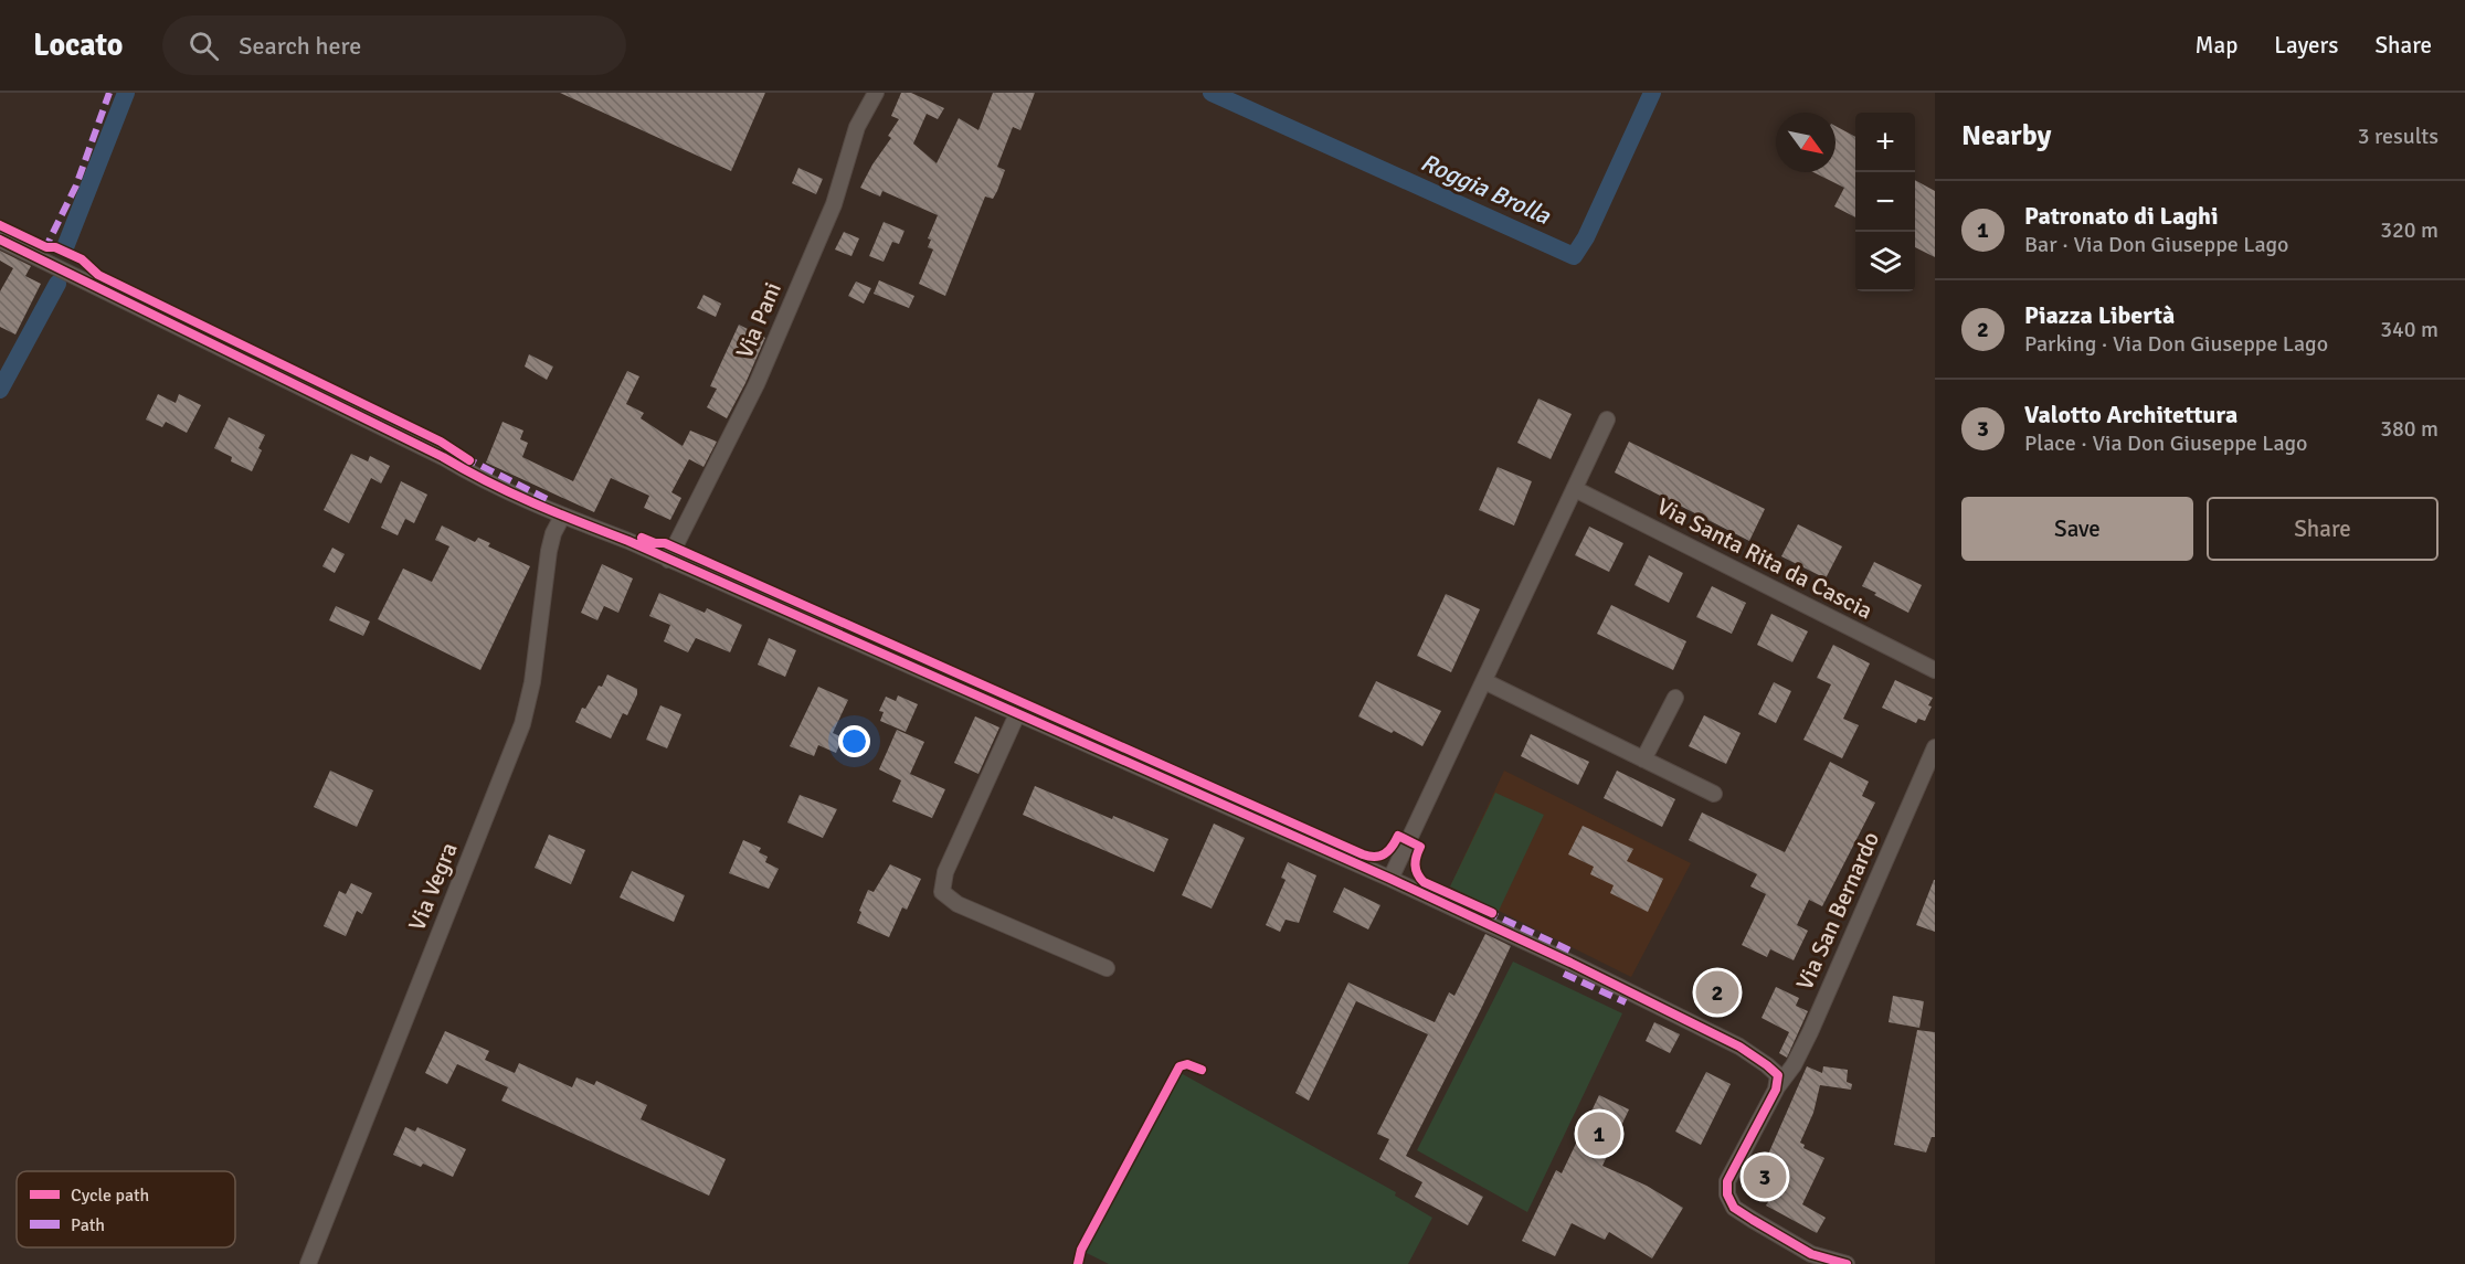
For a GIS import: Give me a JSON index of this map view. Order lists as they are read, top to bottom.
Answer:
{
  "streets": {
    "street": [
      "Via Pani",
      "Via Santa Rita da Cascia",
      "Via Vegra",
      "Via San Bernardo"
    ]
  },
  "water": ["Roggia Brolla"],
  "legend": ["Cycle path", "Path"],
  "north": "bottom right",
  "page": {
    "header": "Locato",
    "search": "Search here",
    "nav": ["Map", "Layers", "Share"],
    "heading": ["Nearby", "3 results"],
    "map_buttons": ["+", "−"],
    "list": [
      {
        "mark": "1",
        "name": "Patronato di Laghi",
        "note": "Bar · Via Don Giuseppe Lago",
        "value": "320 m"
      },
      {
        "mark": "2",
        "name": "Piazza Libertà",
        "note": "Parking · Via Don Giuseppe Lago",
        "value": "340 m"
      },
      {
        "mark": "3",
        "name": "Valotto Architettura",
        "note": "Place · Via Don Giuseppe Lago",
        "value": "380 m"
      }
    ],
    "buttons": ["Save", "Share"],
    "pins": ["2", "1", "3"]
  }
}
